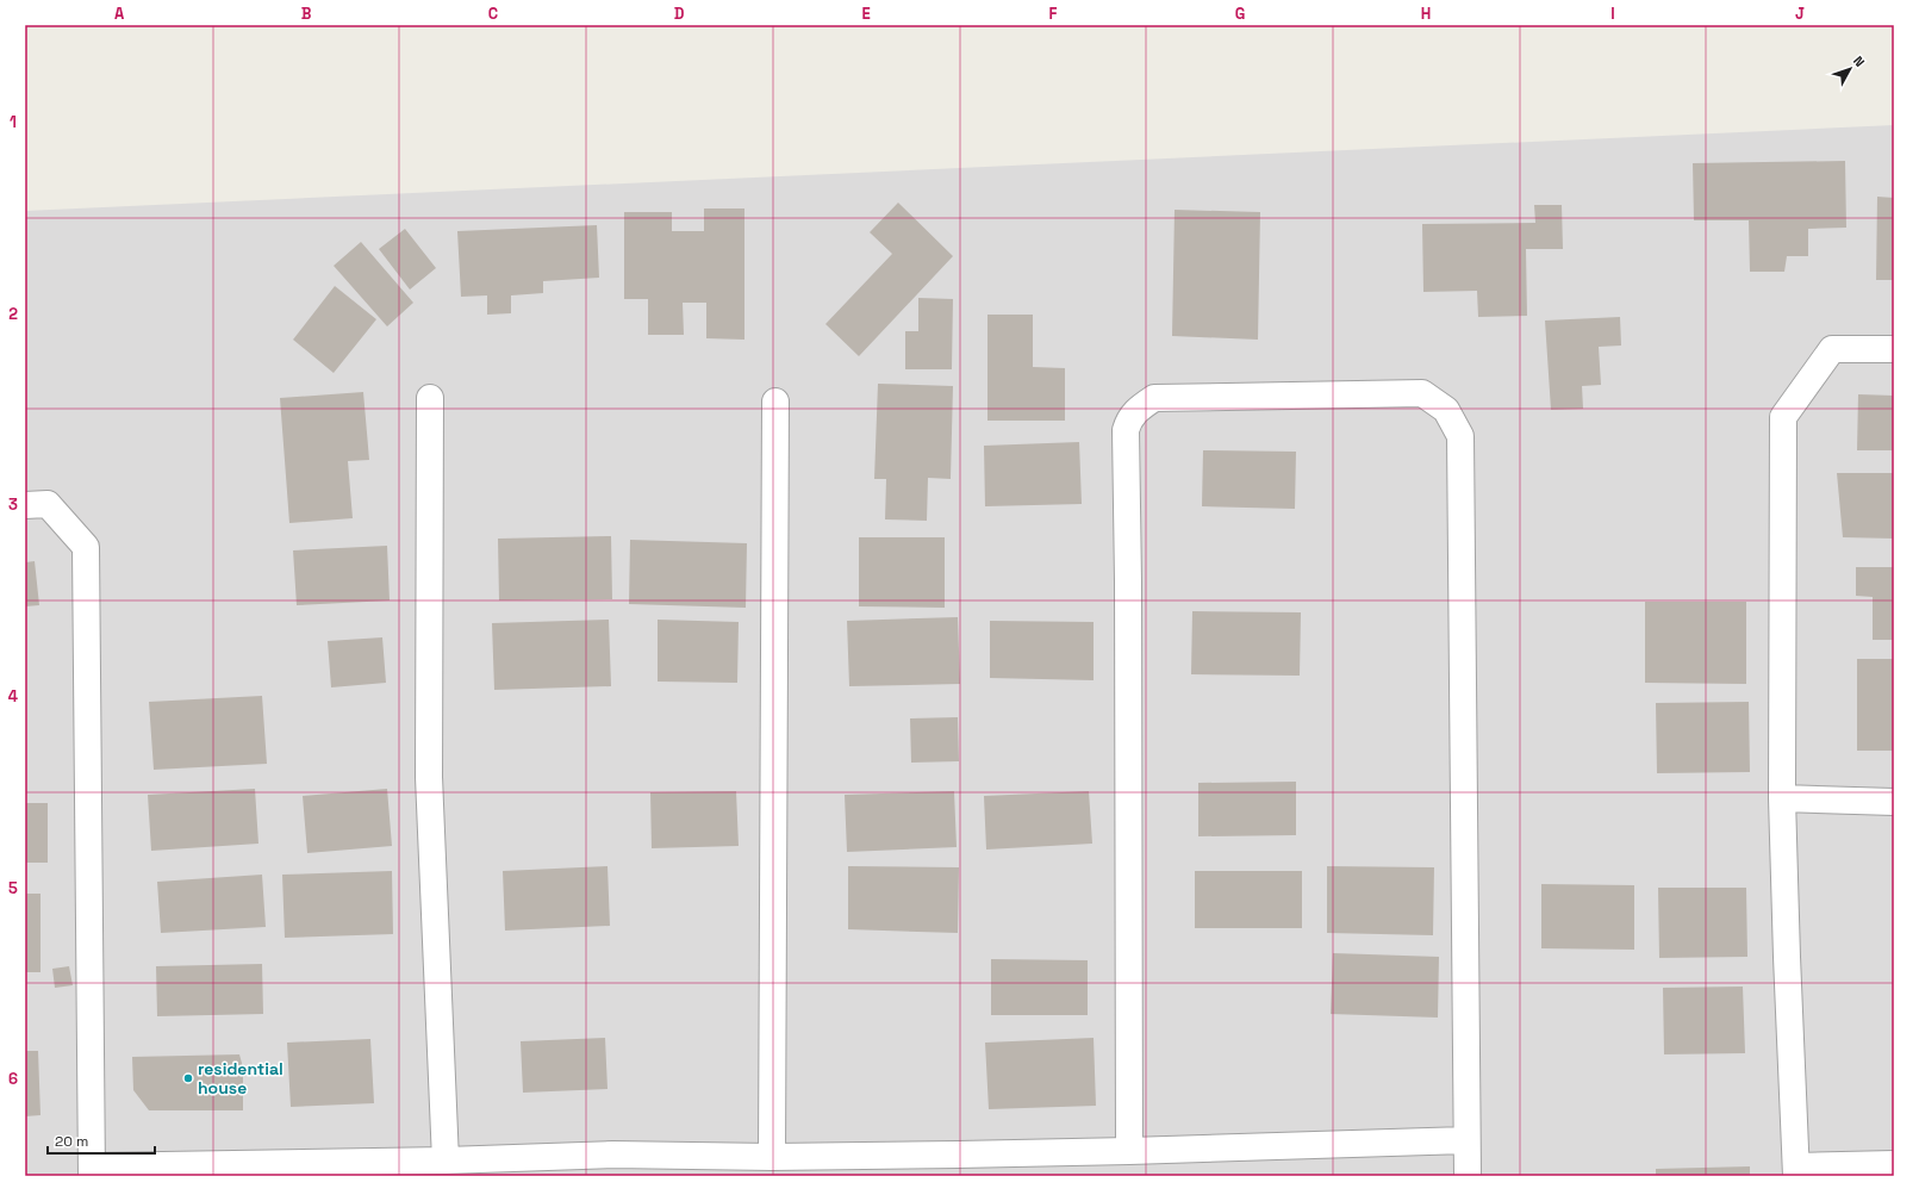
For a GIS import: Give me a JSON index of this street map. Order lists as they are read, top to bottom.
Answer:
{
  "places": ["residential house"],
  "scale_bar": "20 m",
  "north": "top right",
  "grid": {
    "columns": [
      "A",
      "B",
      "C",
      "D",
      "E",
      "F",
      "G",
      "H",
      "I",
      "J"
    ],
    "rows": [
      "1",
      "2",
      "3",
      "4",
      "5",
      "6"
    ]
  }
}
